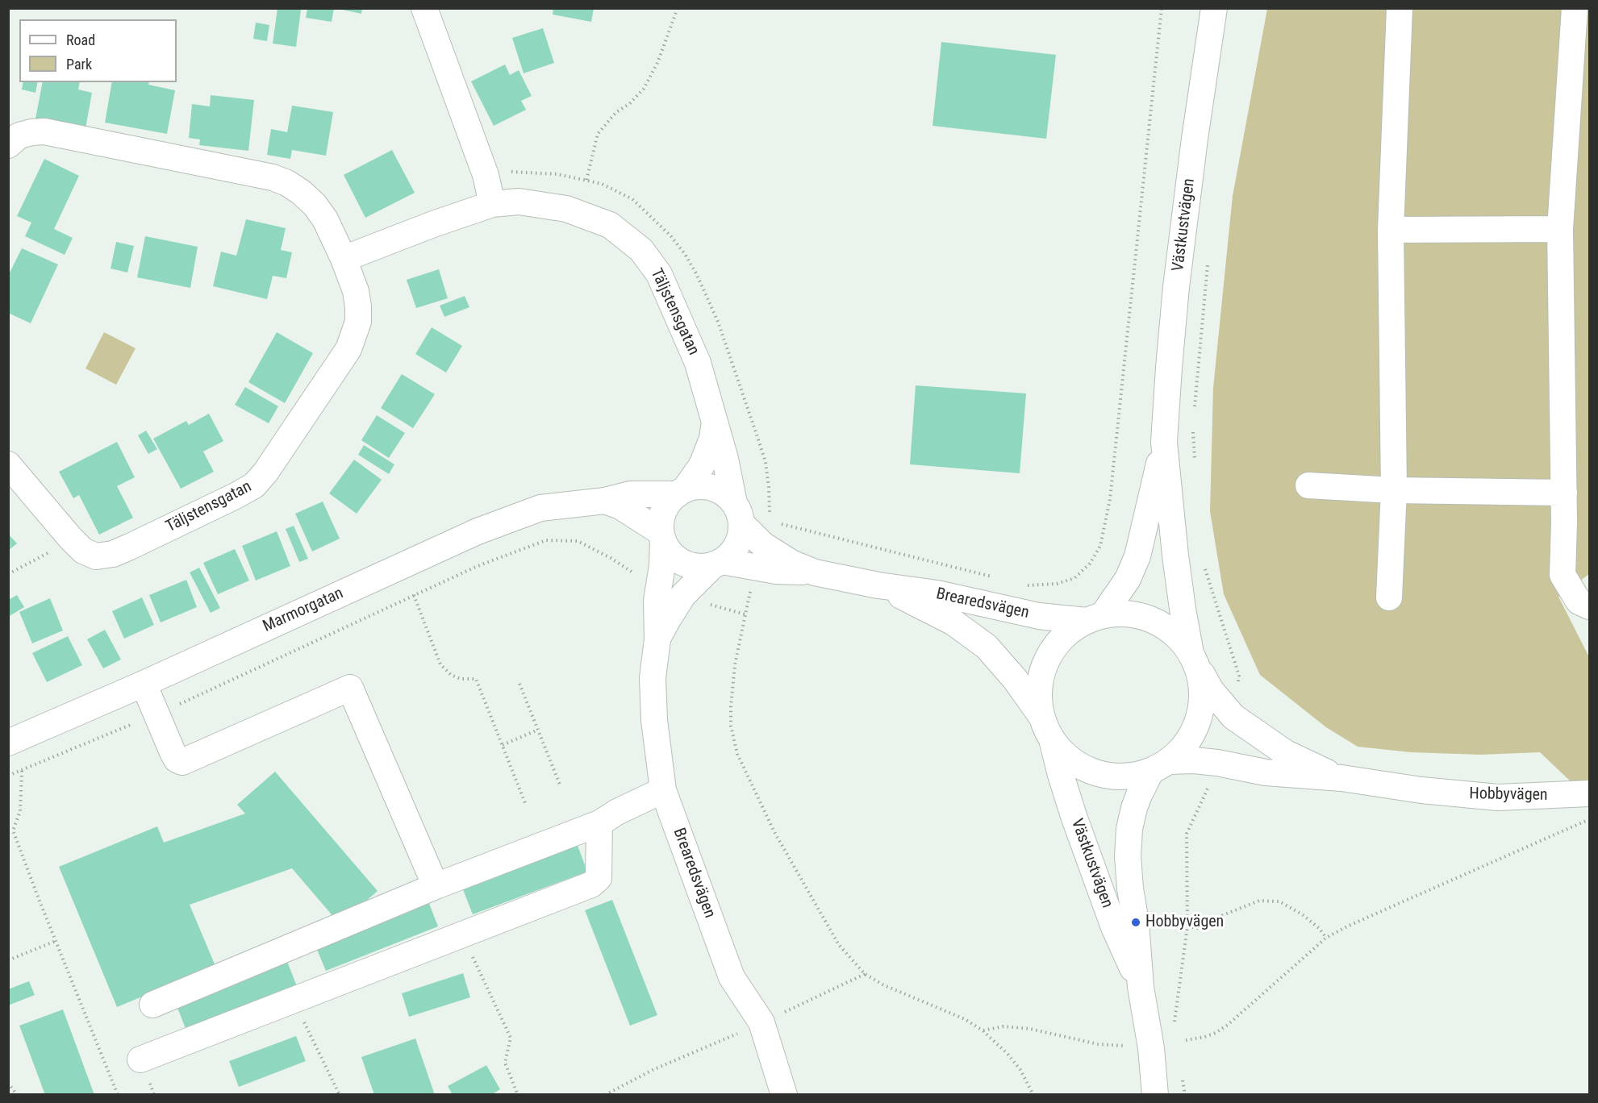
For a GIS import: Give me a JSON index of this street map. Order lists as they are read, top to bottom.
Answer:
{
  "streets": {
    "street": [
      "Västkustvägen",
      "Täljstensgatan",
      "Brearedsvägen",
      "Marmorgatan",
      "Hobbyvägen"
    ]
  },
  "crossings": [
    ["Västkustvägen", "Brearedsvägen"],
    ["Västkustvägen", "Hobbyvägen"],
    ["Täljstensgatan", "Brearedsvägen"],
    ["Täljstensgatan", "Marmorgatan"],
    ["Brearedsvägen", "Marmorgatan"],
    ["Brearedsvägen", "Hobbyvägen"]
  ],
  "places": ["Hobbyvägen"],
  "legend": ["Road", "Park"]
}
